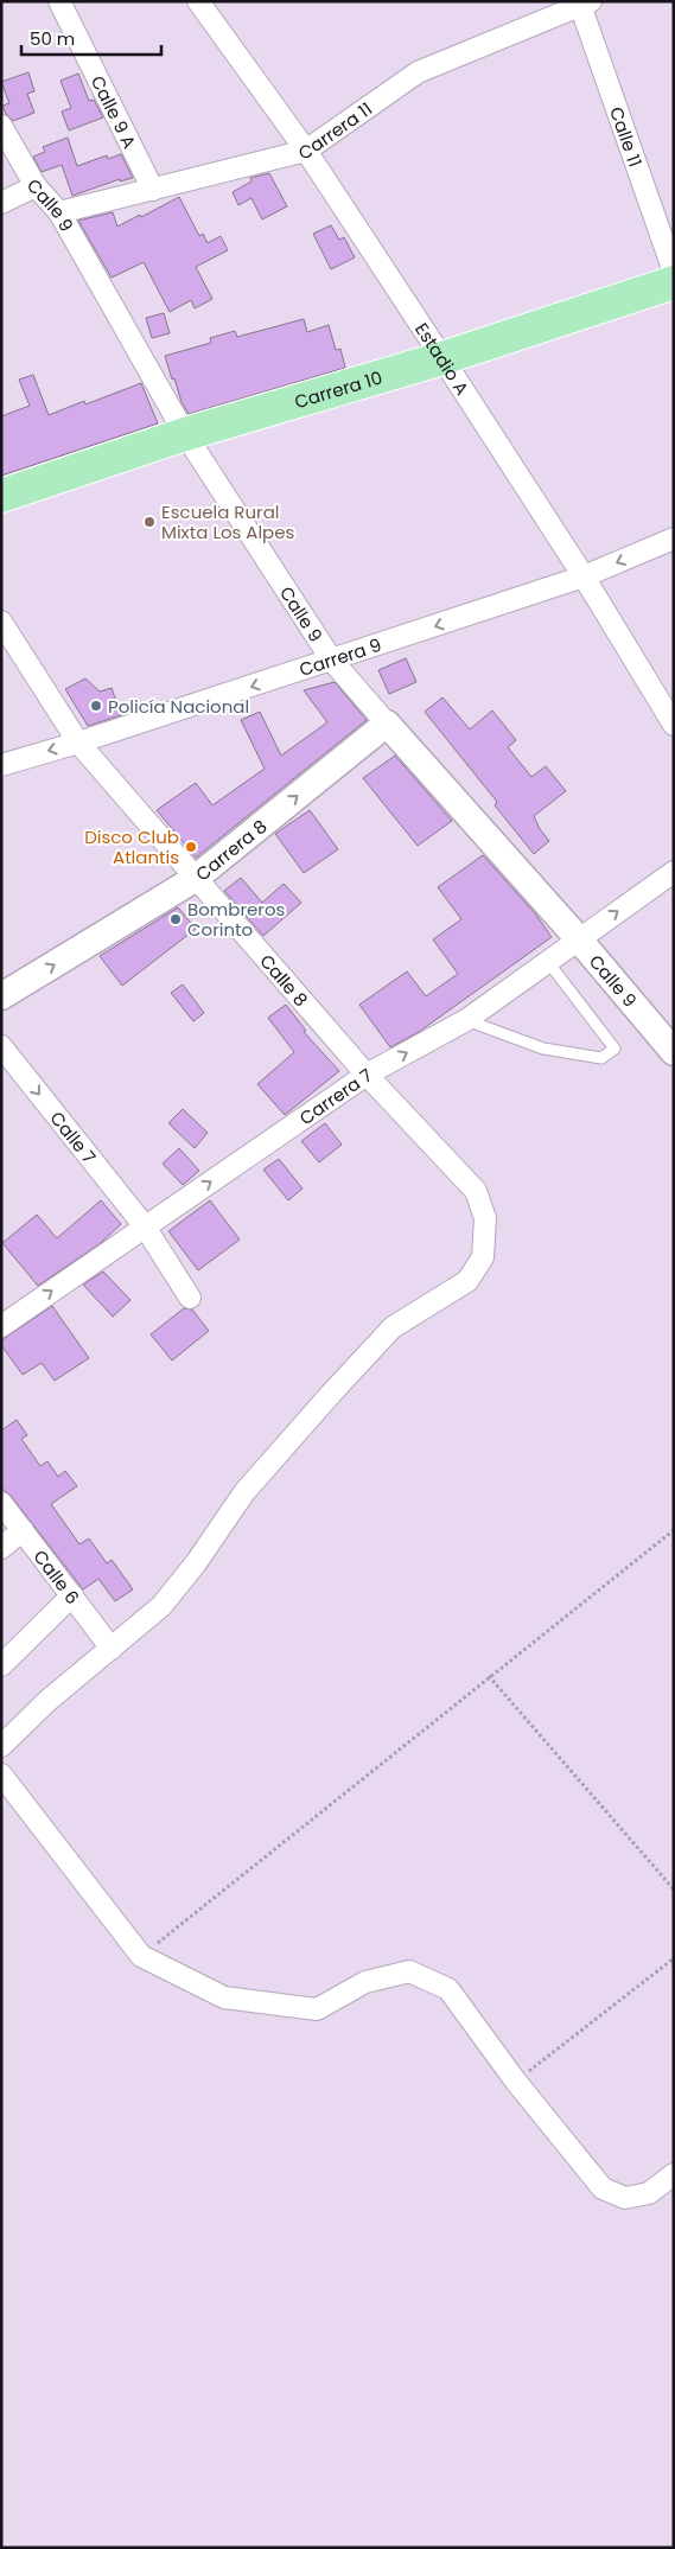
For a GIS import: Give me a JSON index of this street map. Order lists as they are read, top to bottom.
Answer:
{
  "streets": {
    "main road": ["Carrera 10"],
    "street": [
      "Calle 9 A",
      "Carrera 11",
      "Calle 11",
      "Calle 9",
      "Estadio A",
      "Carrera 9",
      "Carrera 8",
      "Calle 8",
      "Carrera 7",
      "Calle 7",
      "Calle 6"
    ]
  },
  "crossings": [
    ["Calle 9 A", "Carrera 11"],
    ["Carrera 11", "Calle 11"],
    ["Carrera 11", "Calle 9"],
    ["Carrera 11", "Estadio A"],
    ["Calle 9", "Carrera 10"],
    ["Calle 9", "Carrera 9"],
    ["Calle 9", "Carrera 8"],
    ["Calle 9", "Carrera 7"],
    ["Estadio A", "Carrera 10"],
    ["Estadio A", "Carrera 9"],
    ["Carrera 9", "Calle 8"],
    ["Carrera 8", "Calle 8"],
    ["Calle 8", "Carrera 7"],
    ["Calle 8", "Calle 6"],
    ["Carrera 7", "Calle 7"]
  ],
  "one_way": [
    "Carrera 9",
    "Carrera 8",
    "Carrera 7",
    "Calle 7"
  ],
  "places": [
    "Escuela Rural Mixta Los Alpes",
    "Policía Nacional",
    "Disco Club Atlantis",
    "Bombreros Corinto"
  ],
  "scale_bar": "50 m"
}
